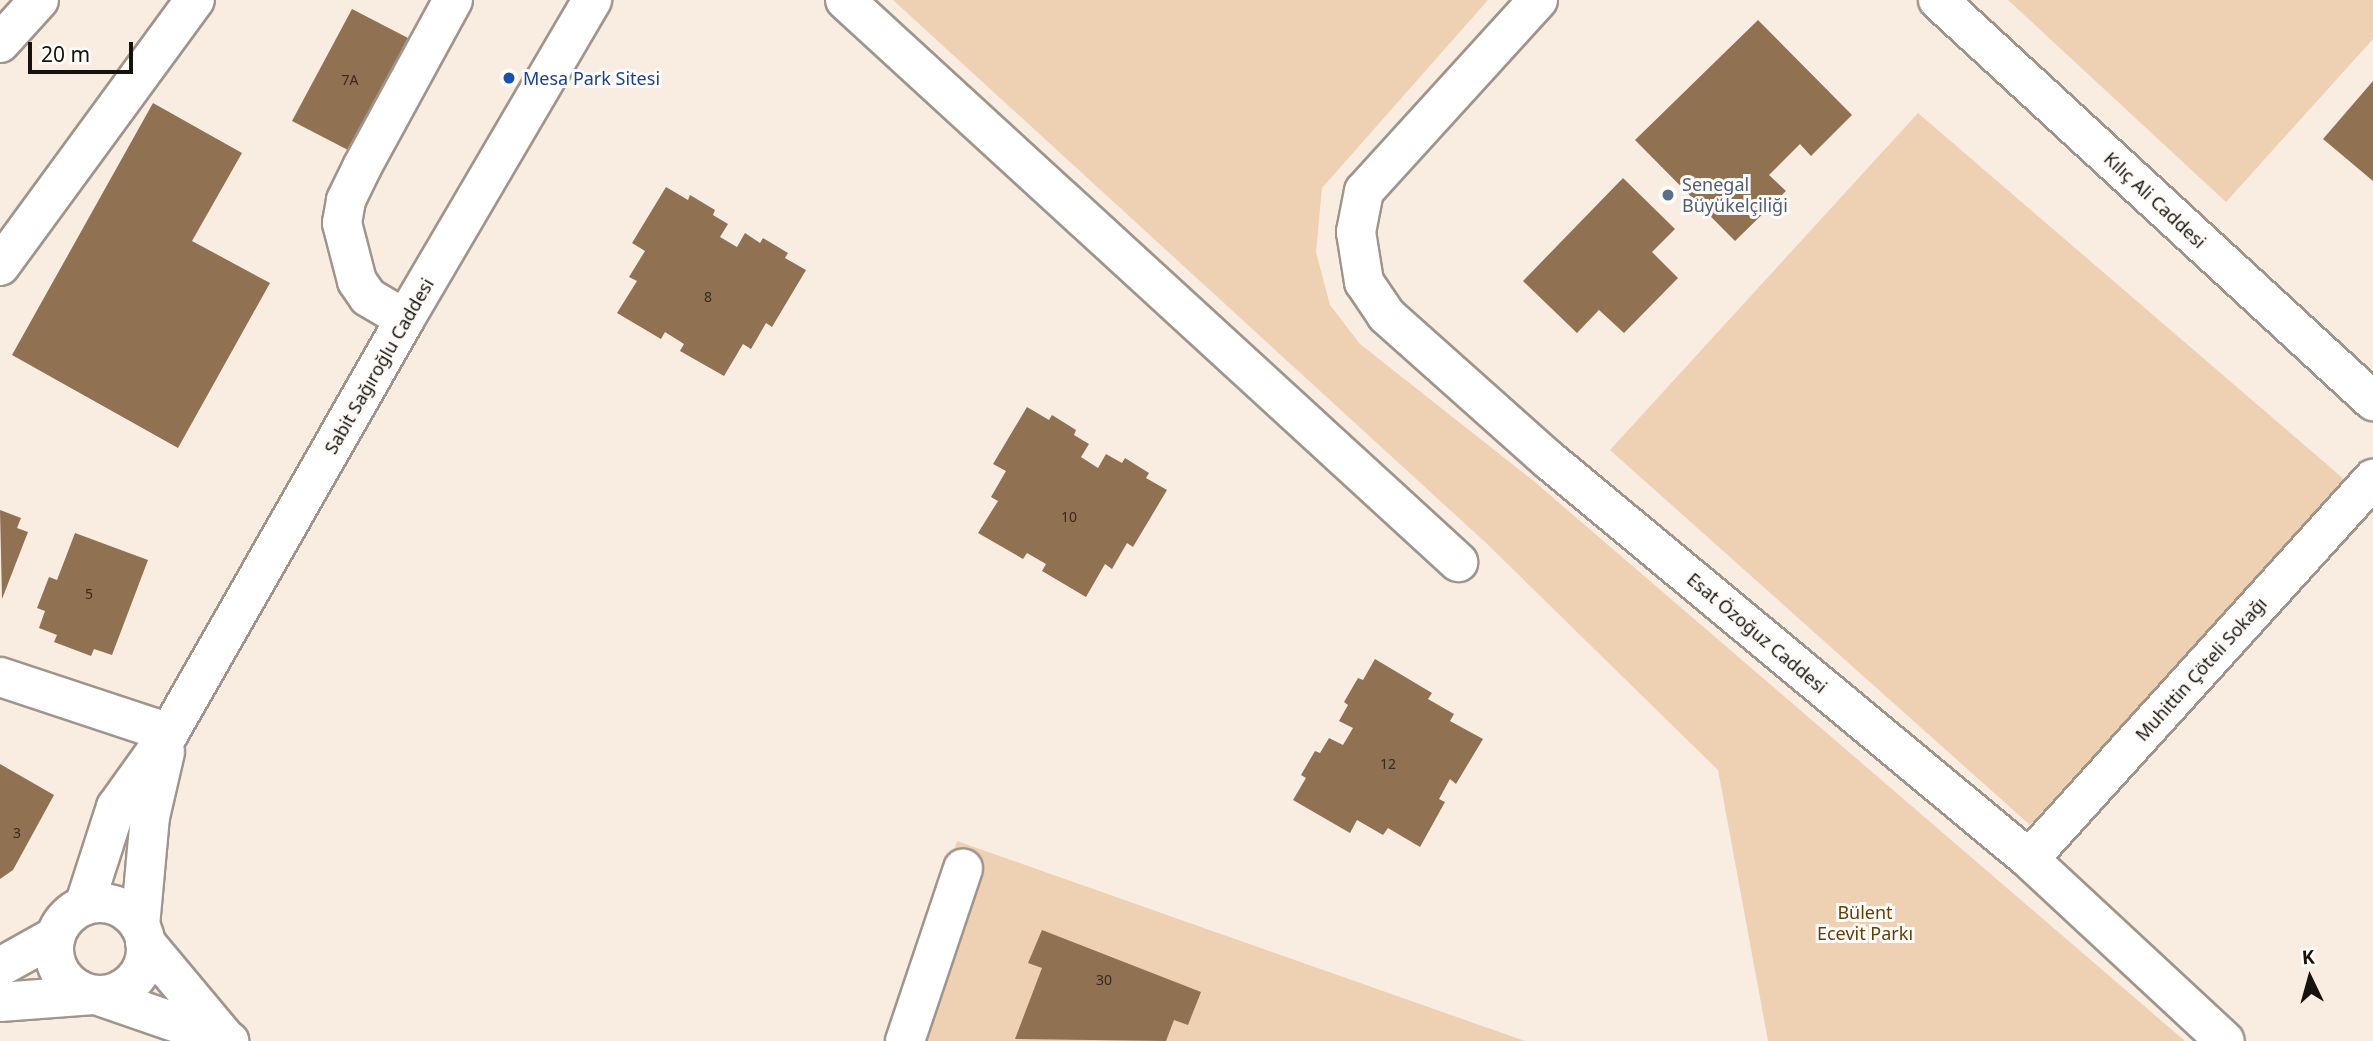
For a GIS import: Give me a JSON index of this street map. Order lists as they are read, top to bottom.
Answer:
{
  "streets": {
    "street": [
      "Kılıç Ali Caddesi",
      "Sabit Sağıroğlu Caddesi",
      "Esat Özoğuz Caddesi",
      "Muhittin Çöteli Sokağı"
    ]
  },
  "crossings": [
    ["Esat Özoğuz Caddesi", "Muhittin Çöteli Sokağı"]
  ],
  "parks": ["Bülent Ecevit Parkı"],
  "places": ["Mesa Park Sitesi", "Senegal Büyükelçiliği"],
  "house_numbers": [
    "7A",
    "8",
    "10",
    "5",
    "12",
    "3",
    "30"
  ],
  "scale_bar": "20 m",
  "north": "top"
}
